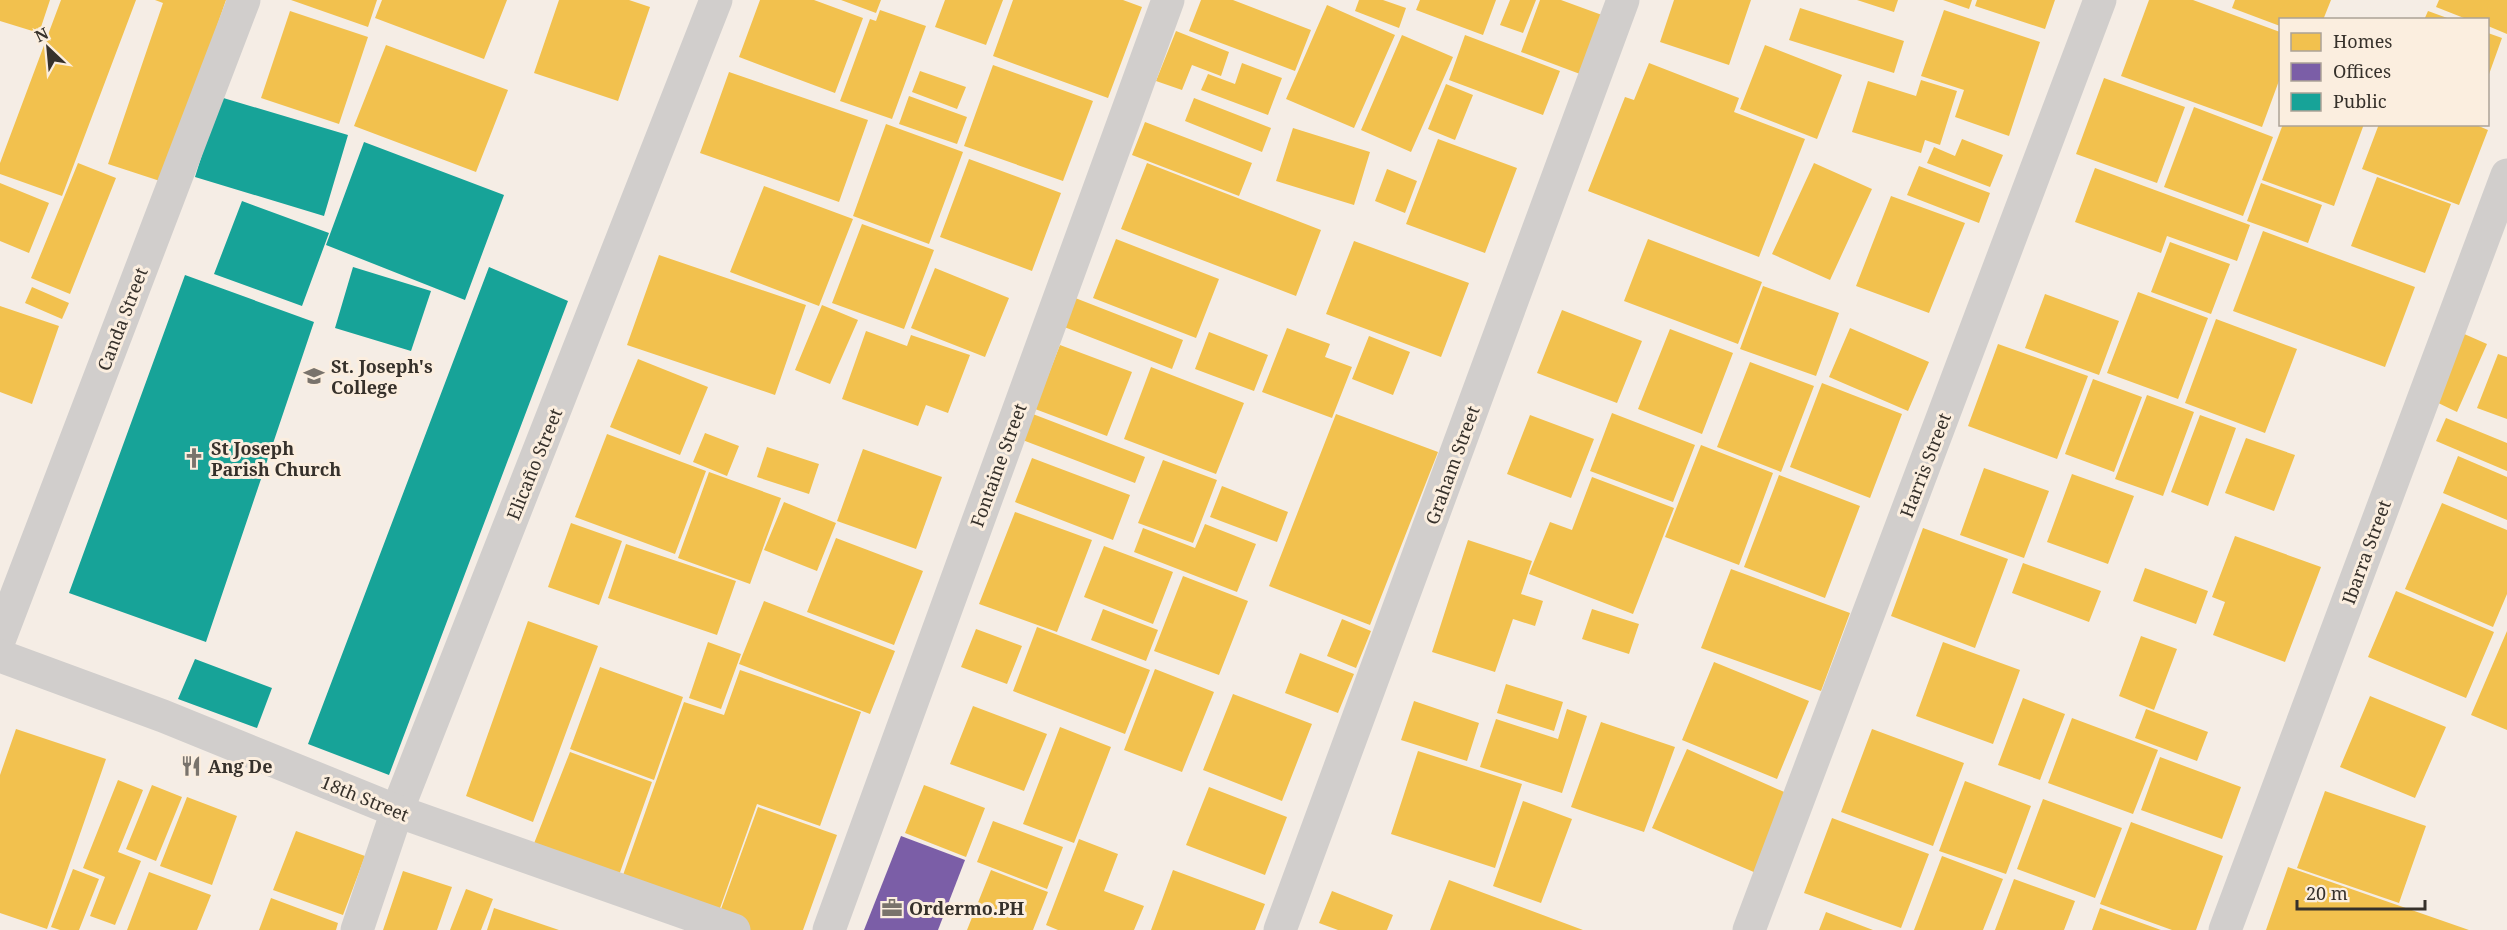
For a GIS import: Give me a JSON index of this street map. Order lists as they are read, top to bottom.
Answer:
{
  "streets": {
    "street": [
      "Canda Street",
      "Elicaño Street",
      "Fontaine Street",
      "Graham Street",
      "Harris Street",
      "Ibarra Street",
      "18th Street"
    ]
  },
  "crossings": [
    ["Elicaño Street", "18th Street"]
  ],
  "places": {
    "school or university": ["St. Joseph's College"],
    "church": ["St Joseph Parish Church"],
    "restaurant": ["Ang De"],
    "office": ["Ordermo.PH"]
  },
  "legend": ["Homes", "Offices", "Public"],
  "scale_bar": "20 m",
  "north": "top left"
}
